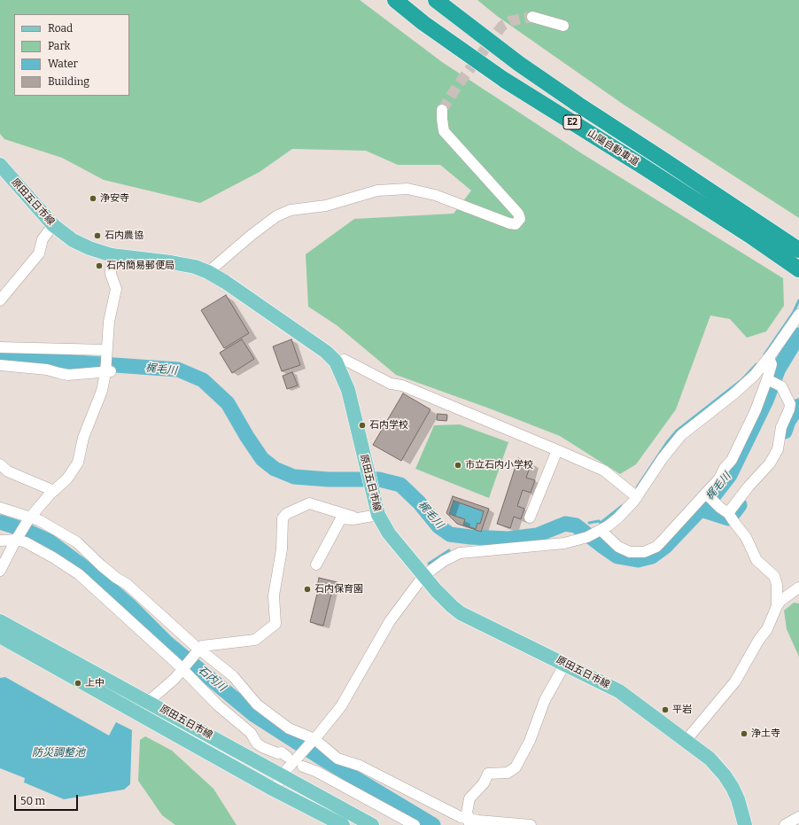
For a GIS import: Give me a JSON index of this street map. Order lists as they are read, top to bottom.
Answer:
{
  "streets": {
    "highway": ["E2", "山陽自動車道"],
    "main road": ["原田五日市線"]
  },
  "water": ["梶毛川", "石内川", "防災調整池"],
  "places": [
    "浄安寺",
    "石内農協",
    "石内簡易郵便局",
    "石内学校",
    "市立石内小学校",
    "石内保育園",
    "上中",
    "平岩",
    "浄土寺"
  ],
  "legend": [
    "Road",
    "Park",
    "Water",
    "Building"
  ],
  "scale_bar": "50 m"
}
